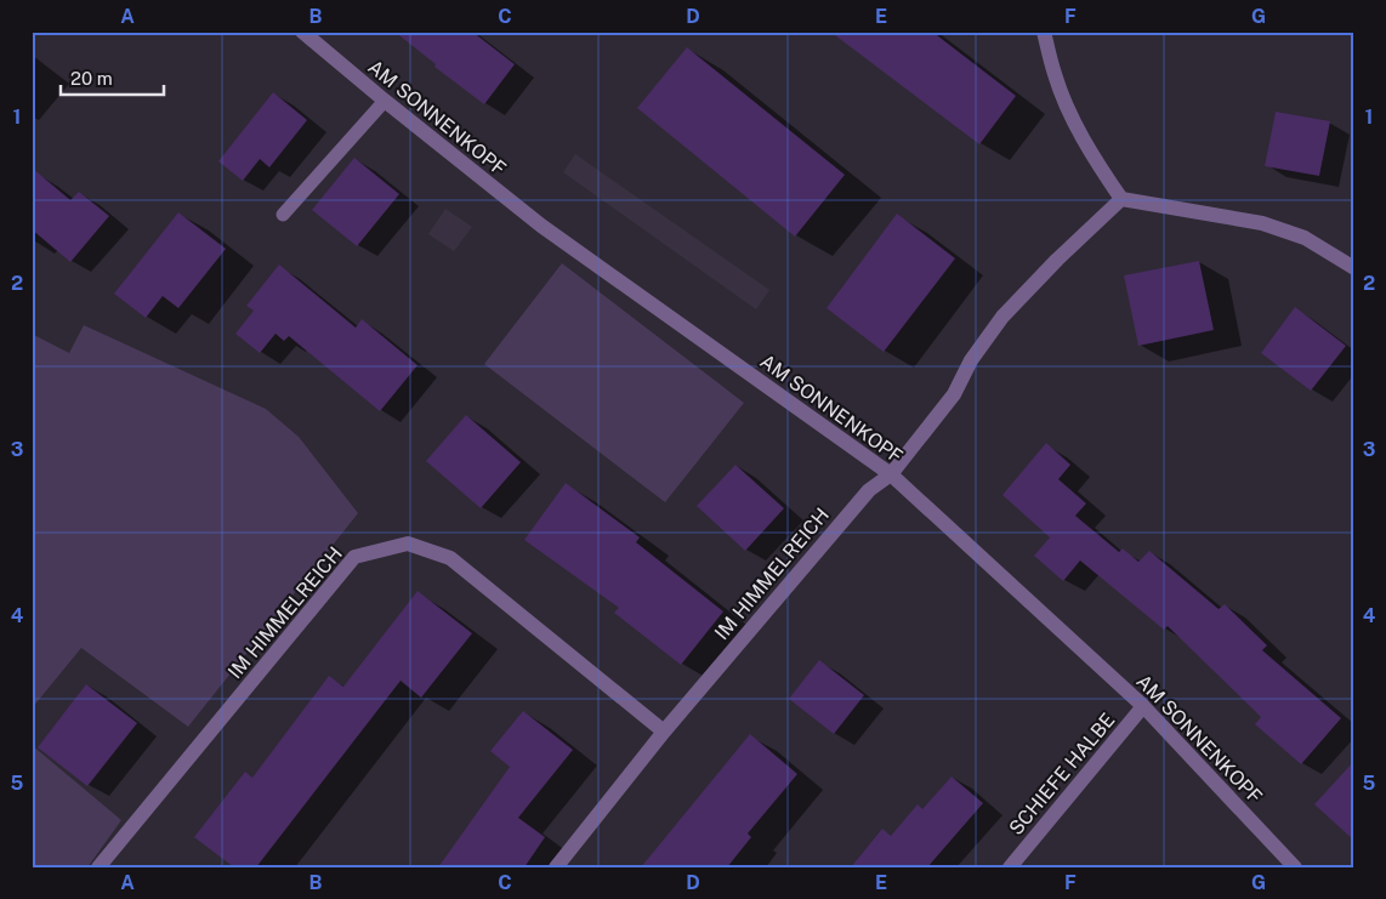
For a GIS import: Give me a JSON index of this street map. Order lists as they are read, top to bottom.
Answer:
{
  "streets": {
    "street": ["AM SONNENKOPF", "IM HIMMELREICH", "SCHIEFE HALBE"]
  },
  "crossings": [
    ["AM SONNENKOPF", "IM HIMMELREICH"],
    ["AM SONNENKOPF", "SCHIEFE HALBE"]
  ],
  "scale_bar": "20 m",
  "grid": {
    "columns": [
      "A",
      "B",
      "C",
      "D",
      "E",
      "F",
      "G"
    ],
    "rows": [
      "1",
      "2",
      "3",
      "4",
      "5"
    ]
  }
}
